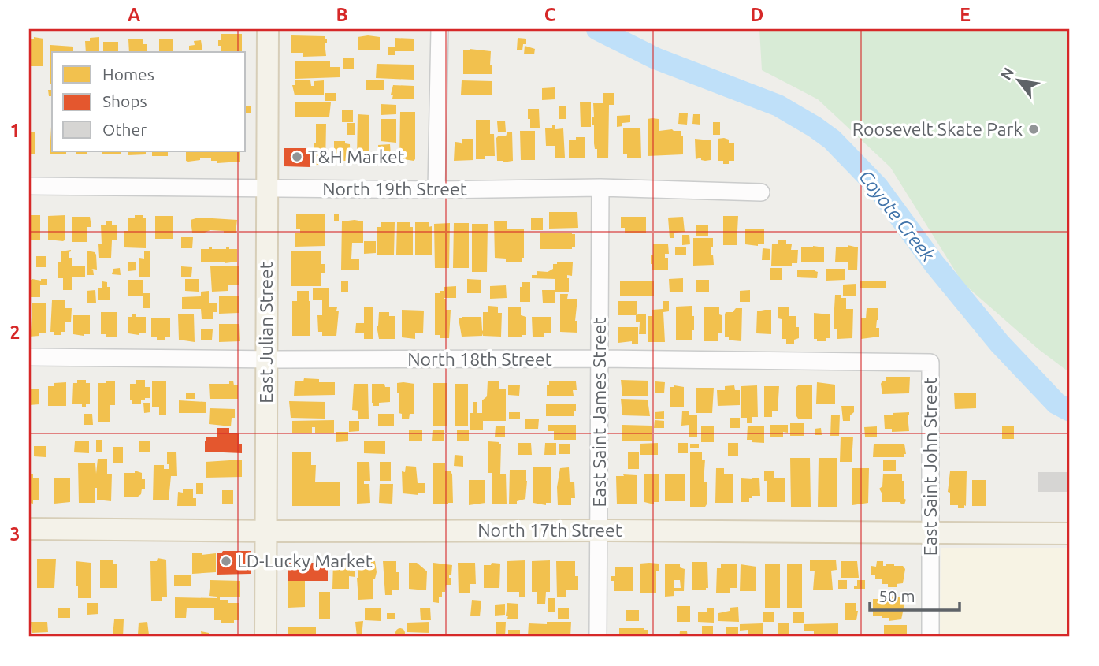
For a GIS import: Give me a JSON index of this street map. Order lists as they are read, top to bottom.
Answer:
{
  "streets": {
    "main road": ["East Julian Street", "North 17th Street"],
    "street": [
      "North 19th Street",
      "North 18th Street",
      "East Saint James Street",
      "East Saint John Street"
    ]
  },
  "crossings": [
    ["North 19th Street", "East Julian Street"],
    ["North 19th Street", "East Saint James Street"],
    ["East Julian Street", "North 18th Street"],
    ["East Julian Street", "North 17th Street"],
    ["North 18th Street", "East Saint James Street"],
    ["North 18th Street", "East Saint John Street"],
    ["East Saint James Street", "North 17th Street"],
    ["East Saint John Street", "North 17th Street"]
  ],
  "water": ["Coyote Creek"],
  "places": ["Roosevelt Skate Park", "T&H Market", "LD-Lucky Market"],
  "legend": ["Homes", "Shops", "Other"],
  "scale_bar": "50 m",
  "north": "top left",
  "grid": {
    "columns": [
      "A",
      "B",
      "C",
      "D",
      "E"
    ],
    "rows": ["1", "2", "3"]
  }
}
